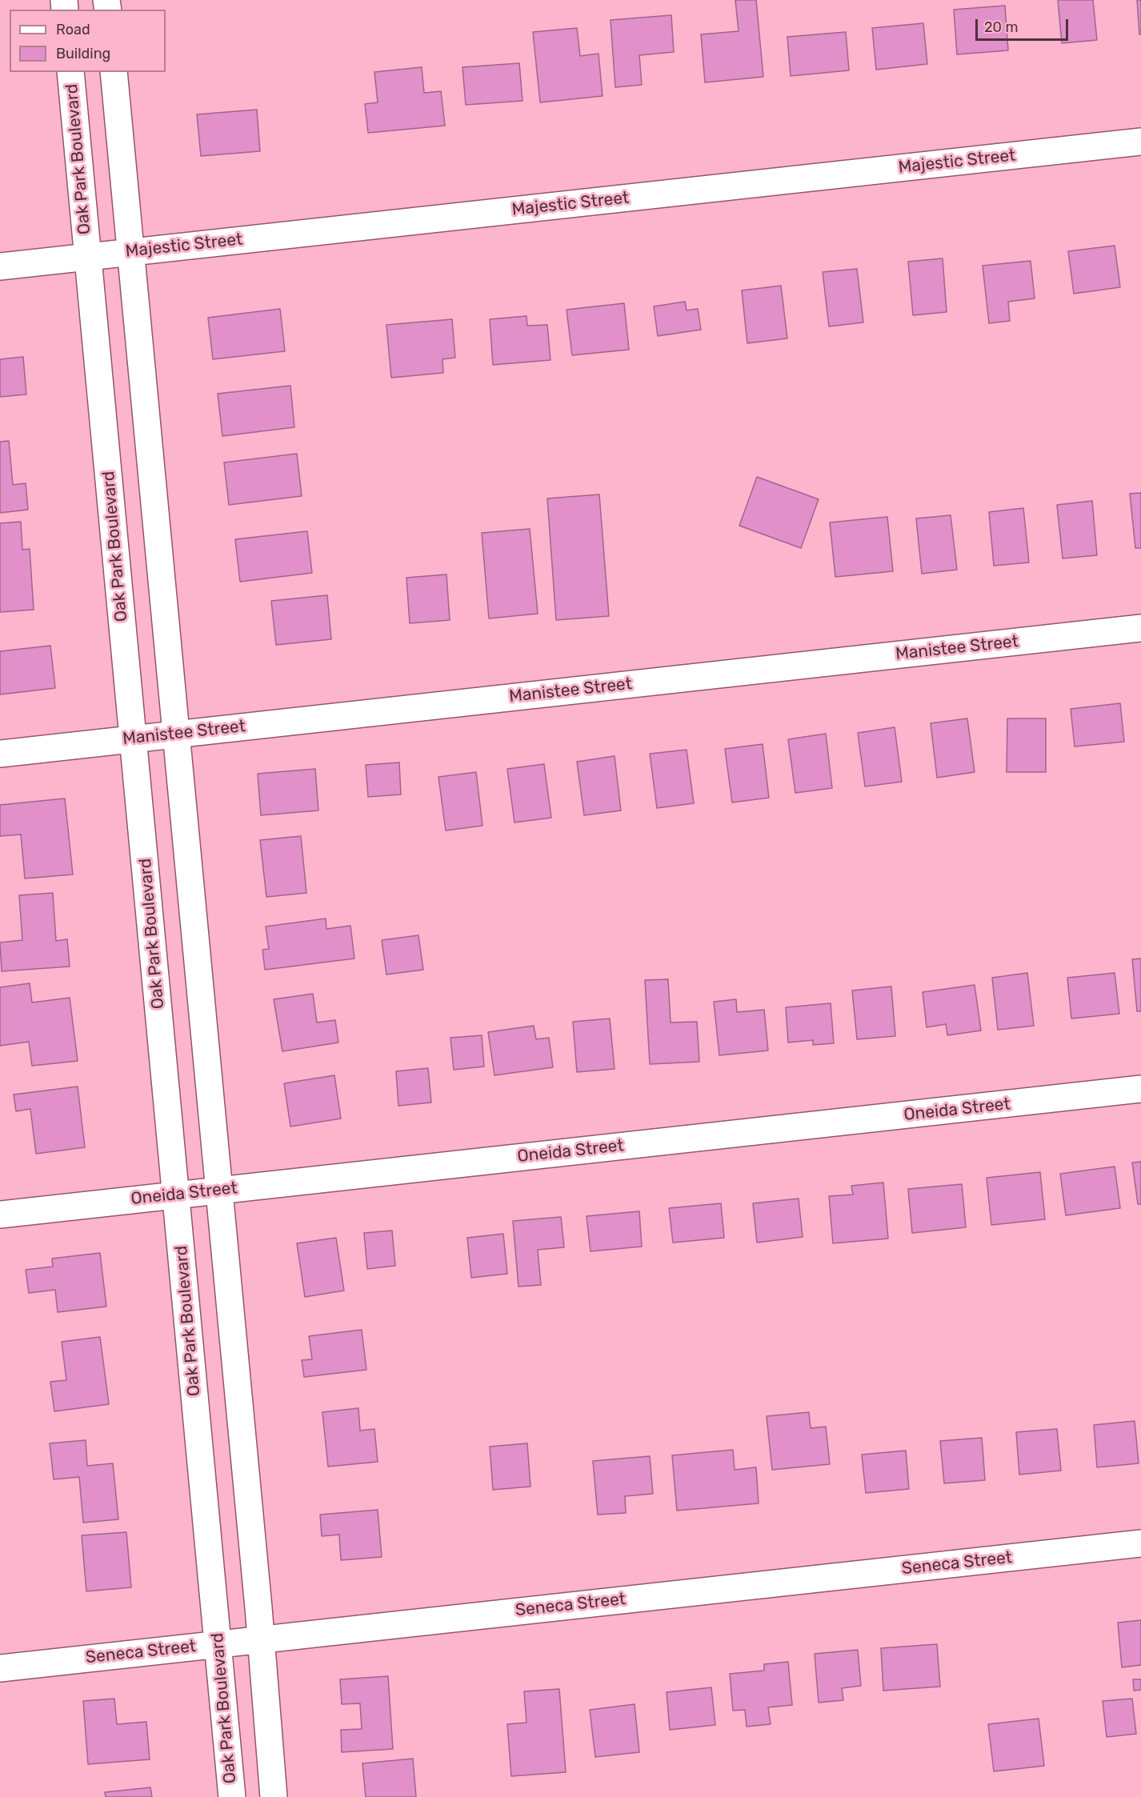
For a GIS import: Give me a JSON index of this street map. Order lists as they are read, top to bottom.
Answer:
{
  "streets": {
    "street": [
      "Oak Park Boulevard",
      "Majestic Street",
      "Manistee Street",
      "Oneida Street",
      "Seneca Street"
    ]
  },
  "crossings": [
    ["Oak Park Boulevard", "Majestic Street"],
    ["Oak Park Boulevard", "Manistee Street"],
    ["Oak Park Boulevard", "Oneida Street"],
    ["Oak Park Boulevard", "Seneca Street"]
  ],
  "legend": ["Road", "Building"],
  "scale_bar": "20 m"
}
